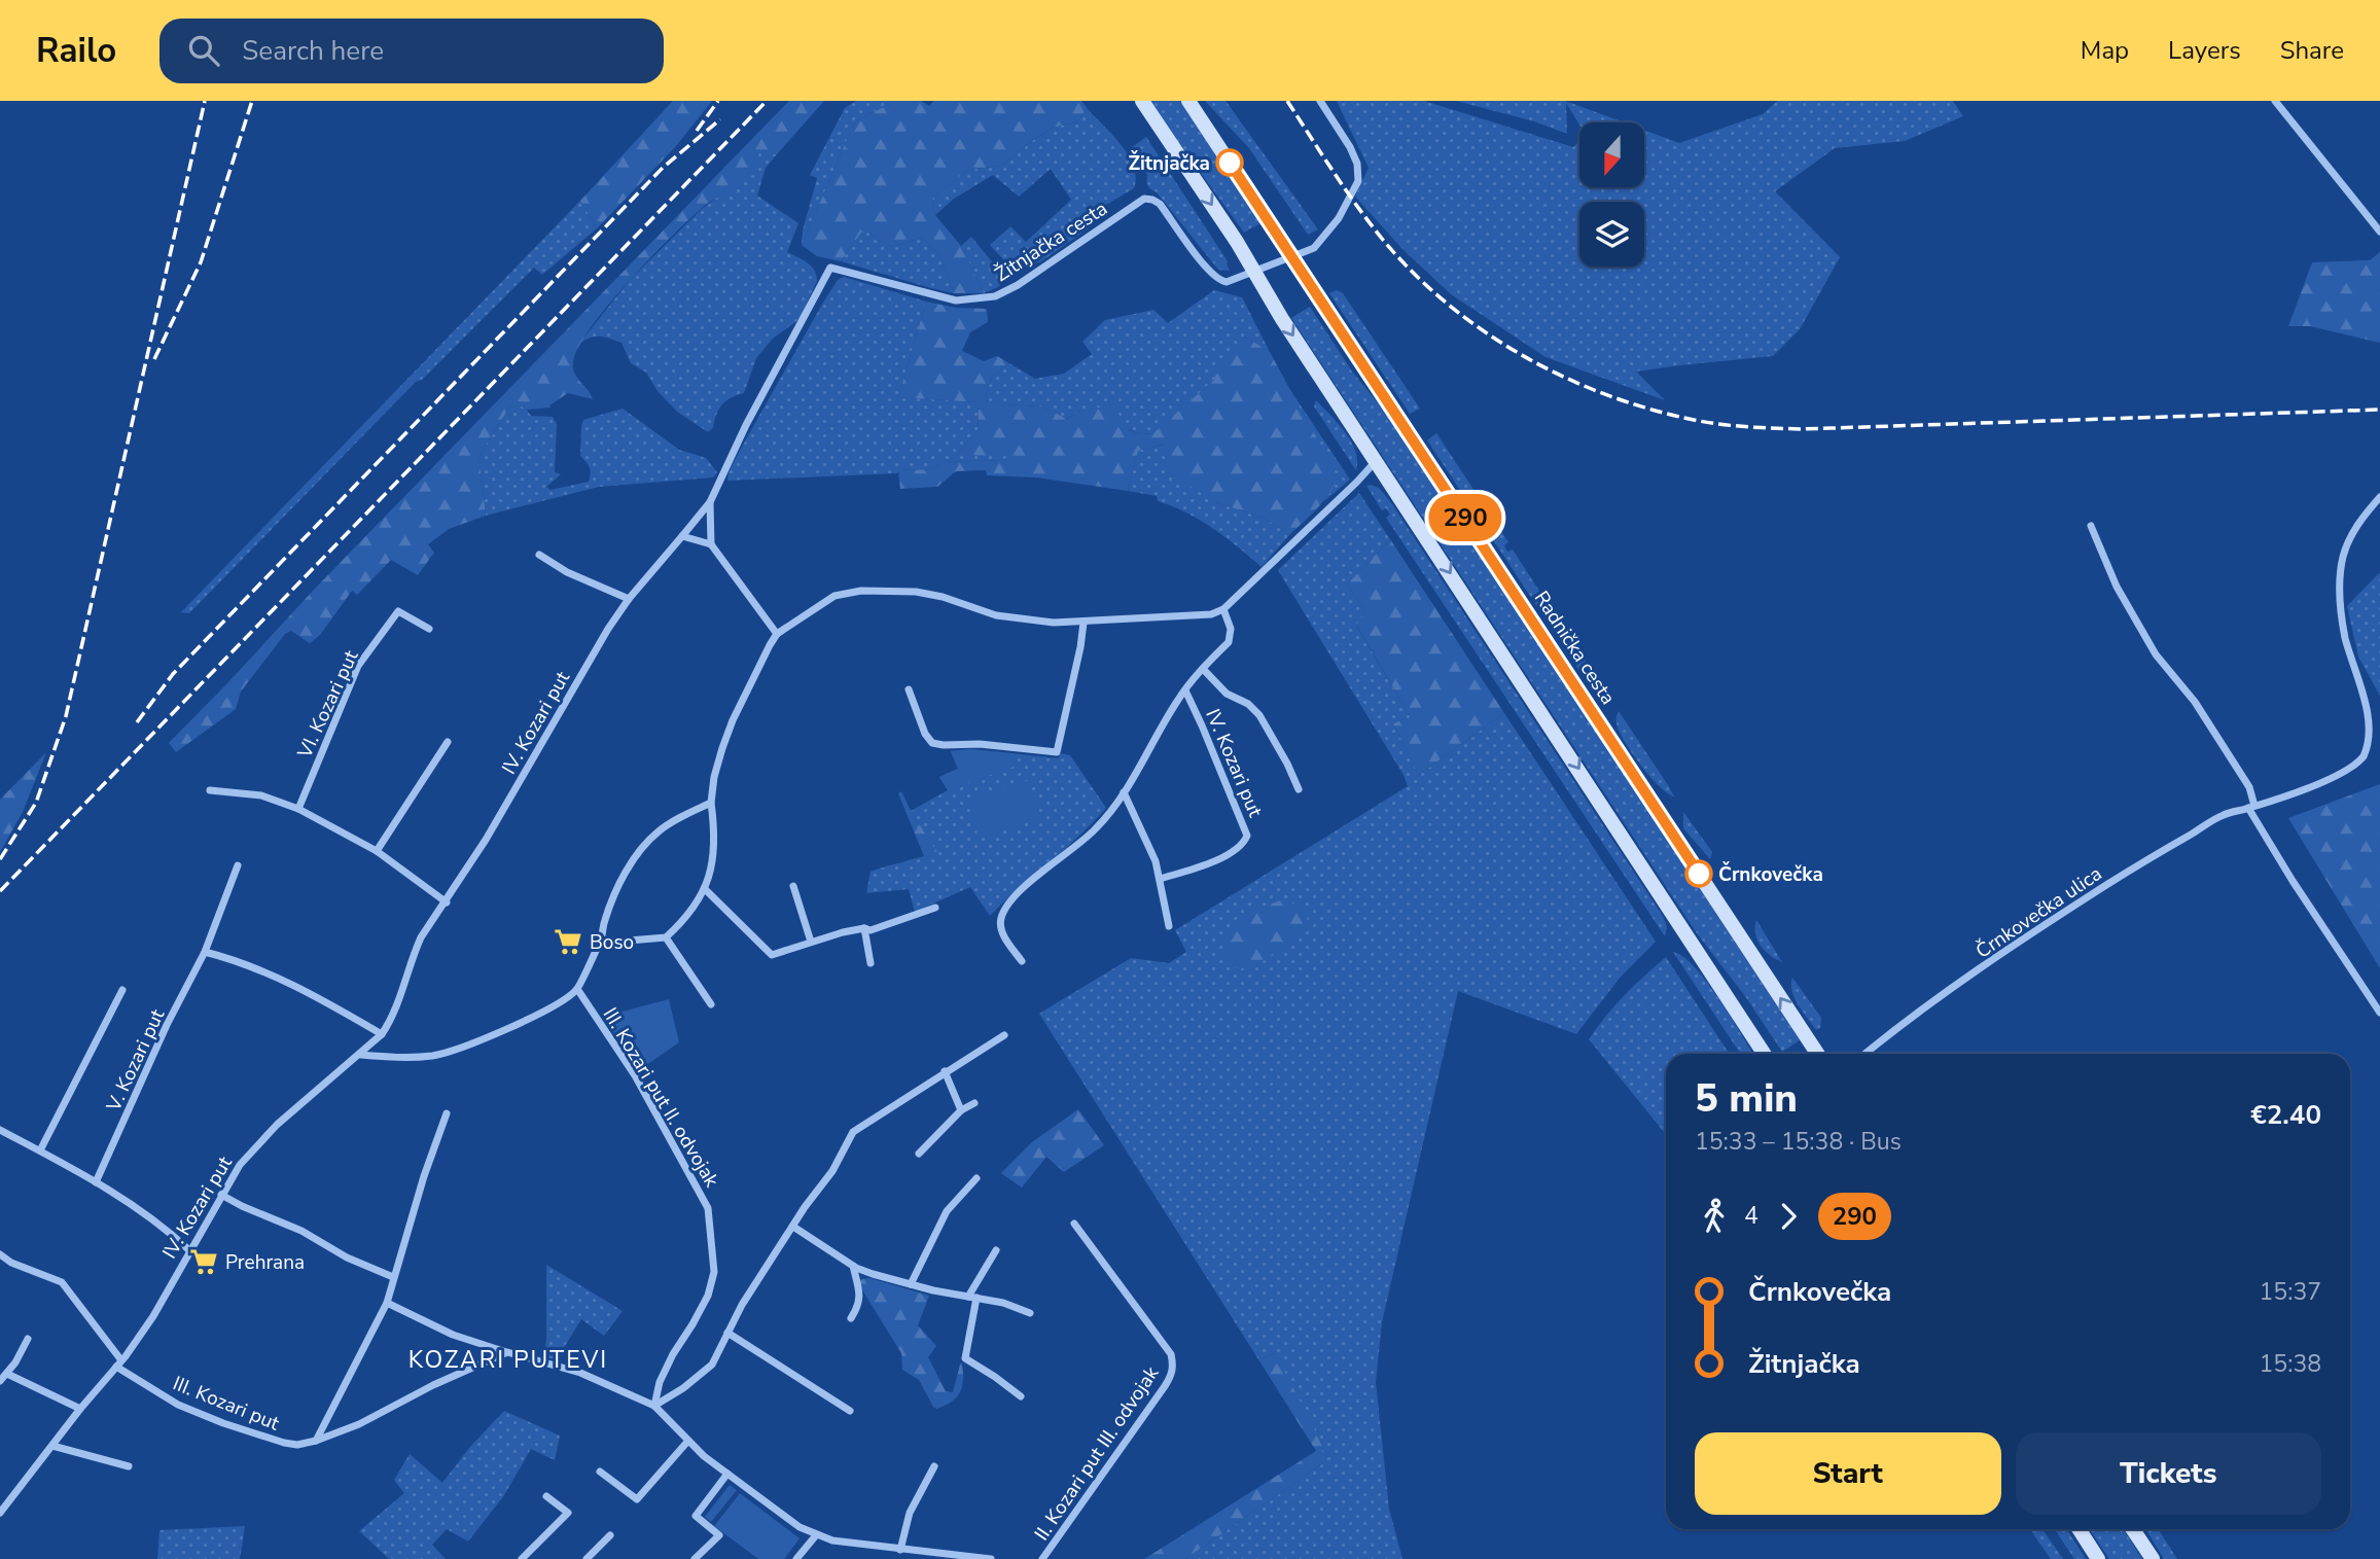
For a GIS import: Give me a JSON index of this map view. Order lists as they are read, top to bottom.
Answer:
{
  "streets": {
    "main road": ["Radnička cesta"],
    "street": [
      "Žitnjačka cesta",
      "VI. Kozari put",
      "IV. Kozari put",
      "Črnkovečka ulica",
      "V. Kozari put",
      "III. Kozari put II. odvojak",
      "III. Kozari put",
      "II. Kozari put III. odvojak"
    ]
  },
  "crossings": [
    ["Žitnjačka cesta", "IV. Kozari put"],
    ["IV. Kozari put", "III. Kozari put"]
  ],
  "districts": ["KOZARI PUTEVI"],
  "places": {
    "other": ["Žitnjačka", "Črnkovečka"],
    "supermarket": ["Boso", "Prehrana"]
  },
  "lines": ["bus line 290"],
  "north": "bottom",
  "page": {
    "header": "Railo",
    "search": "Search here",
    "nav": ["Map", "Layers", "Share"],
    "on_map": "290",
    "heading": ["5 min", "15:33 – 15:38 · Bus", "€2.40"],
    "legs": ["4", "290"],
    "list": [
      {
        "name": "Črnkovečka",
        "value": "15:37"
      },
      {
        "name": "Žitnjačka",
        "value": "15:38"
      }
    ],
    "buttons": ["Start", "Tickets"]
  }
}
